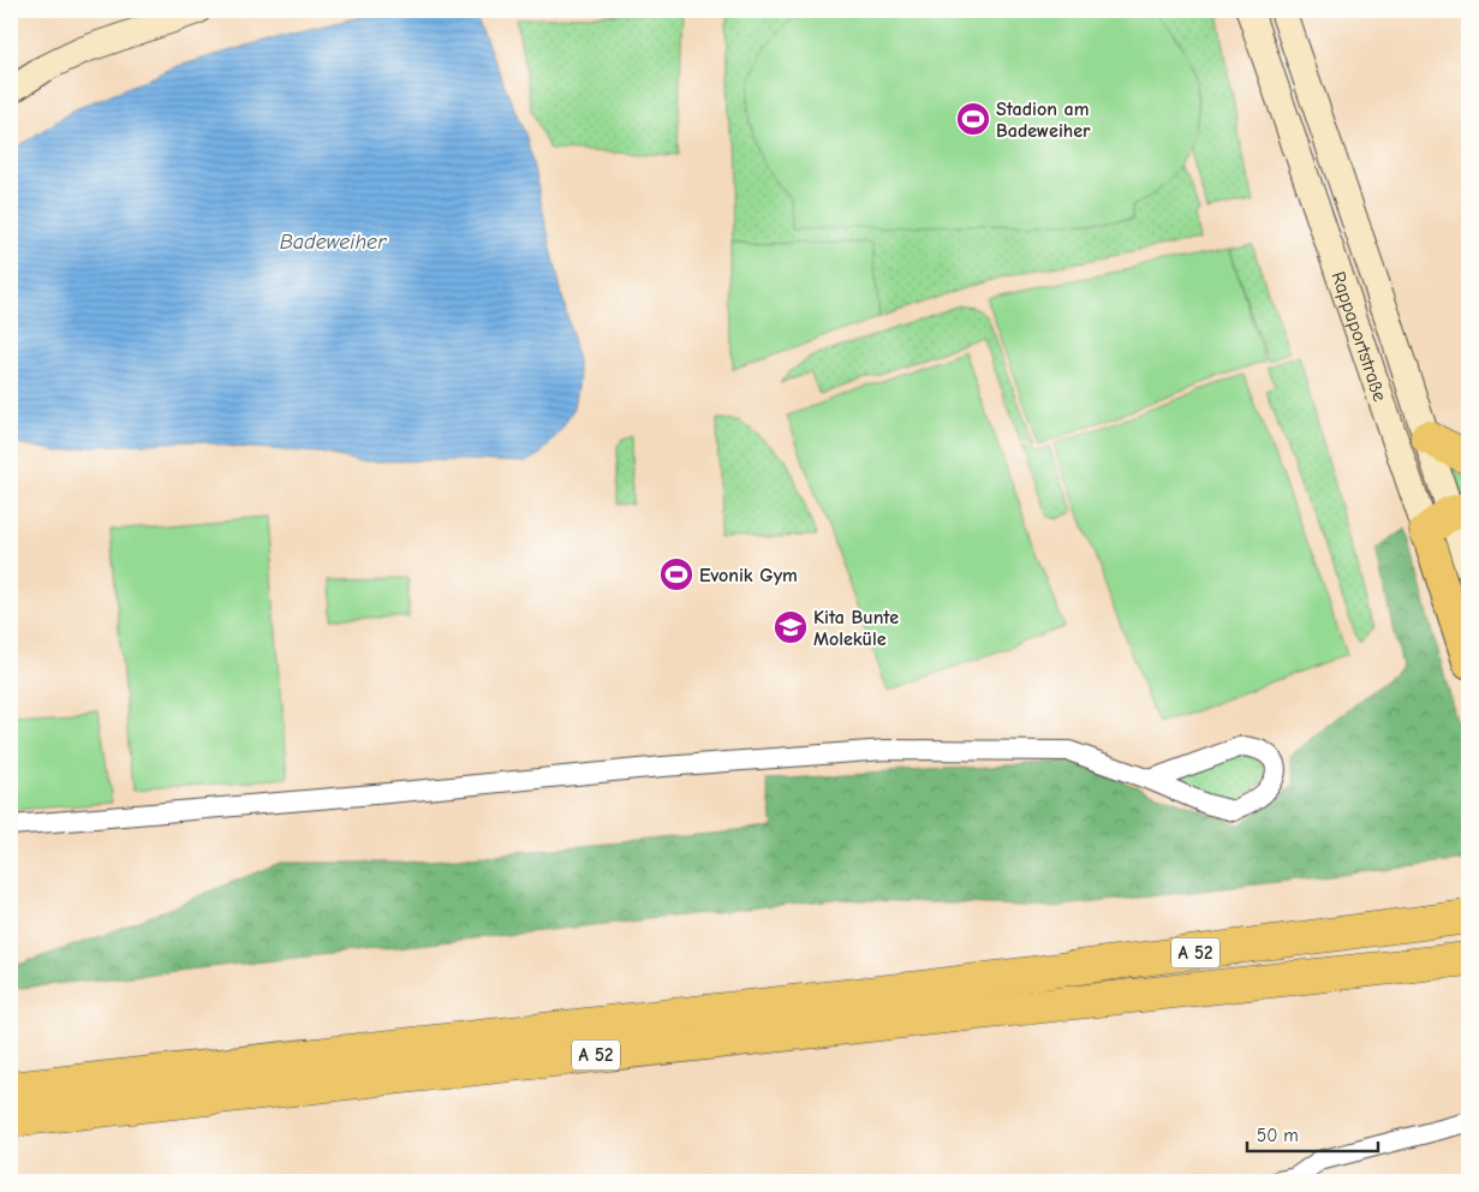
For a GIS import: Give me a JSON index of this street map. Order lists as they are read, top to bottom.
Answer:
{
  "streets": {
    "highway": ["A 52"],
    "main road": ["Rappaportstraße"]
  },
  "water": ["Badeweiher"],
  "places": {
    "sports": ["Stadion am Badeweiher", "Evonik Gym"],
    "school or university": ["Kita Bunte Moleküle"]
  },
  "scale_bar": "50 m"
}
